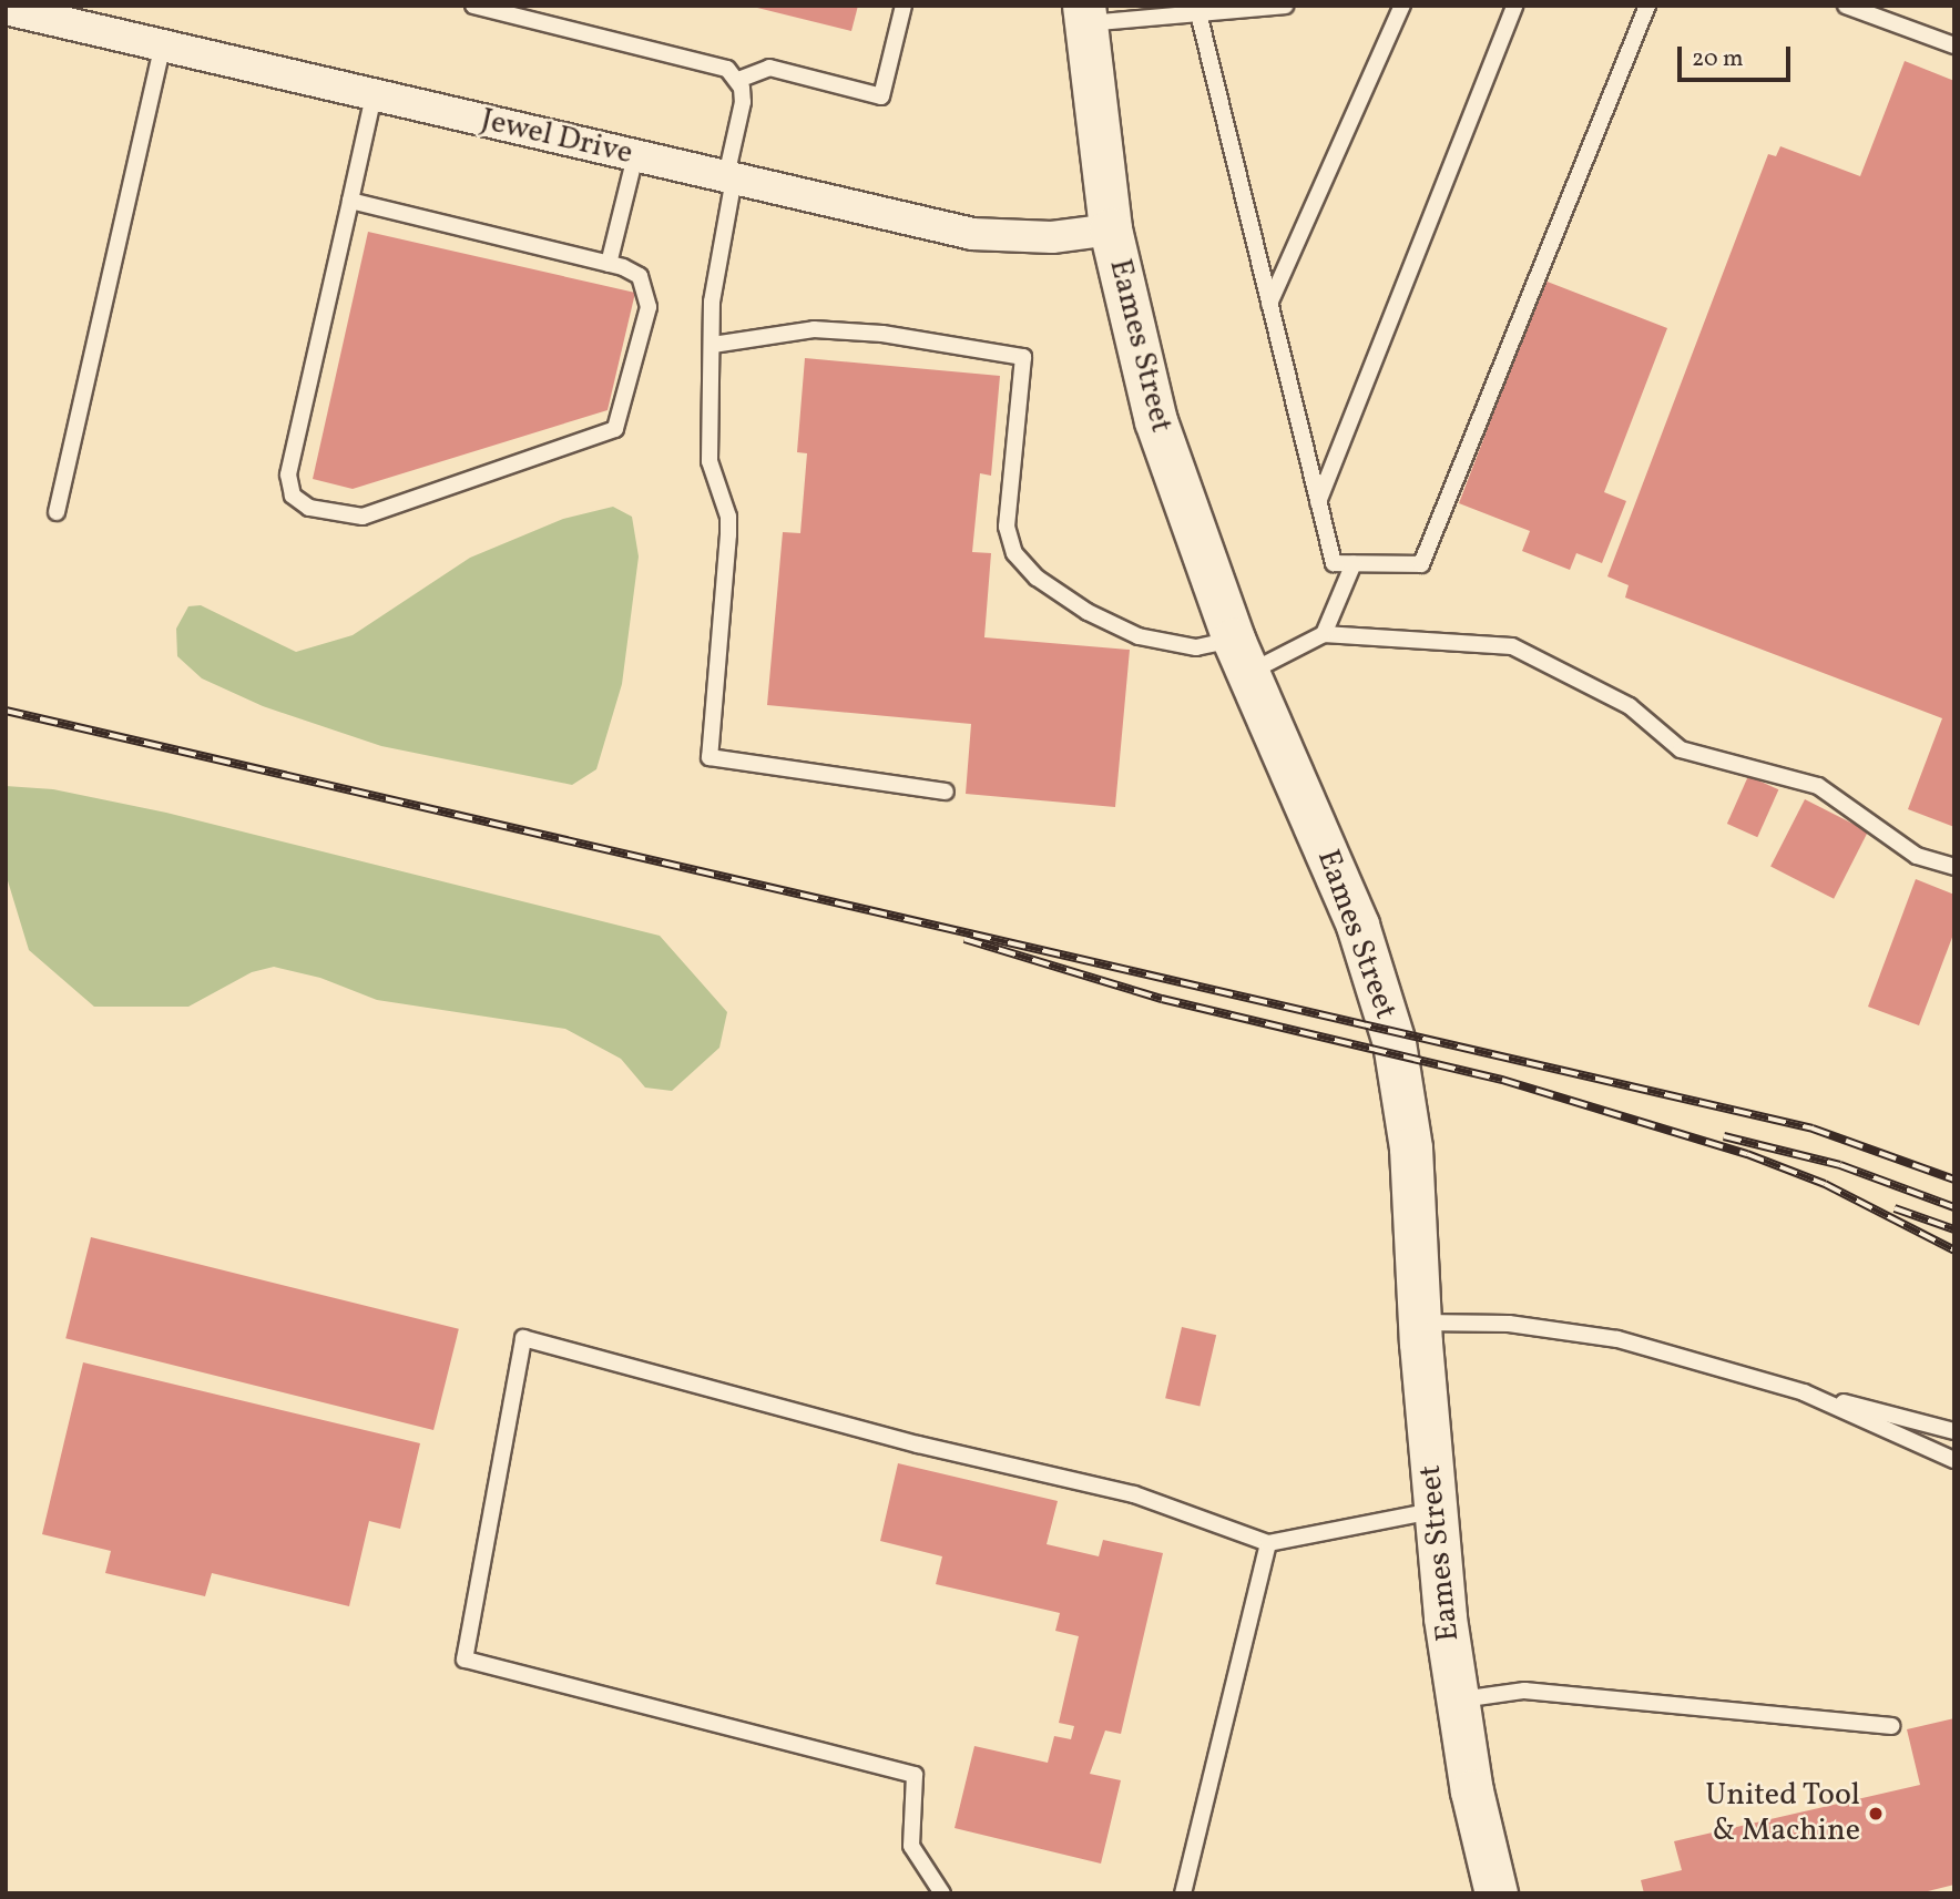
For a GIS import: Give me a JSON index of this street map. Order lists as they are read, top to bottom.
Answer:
{
  "streets": {
    "main road": ["Eames Street"],
    "street": ["Jewel Drive"]
  },
  "crossings": [
    ["Jewel Drive", "Eames Street"]
  ],
  "places": ["United Tool & Machine"],
  "scale_bar": "20 m"
}
